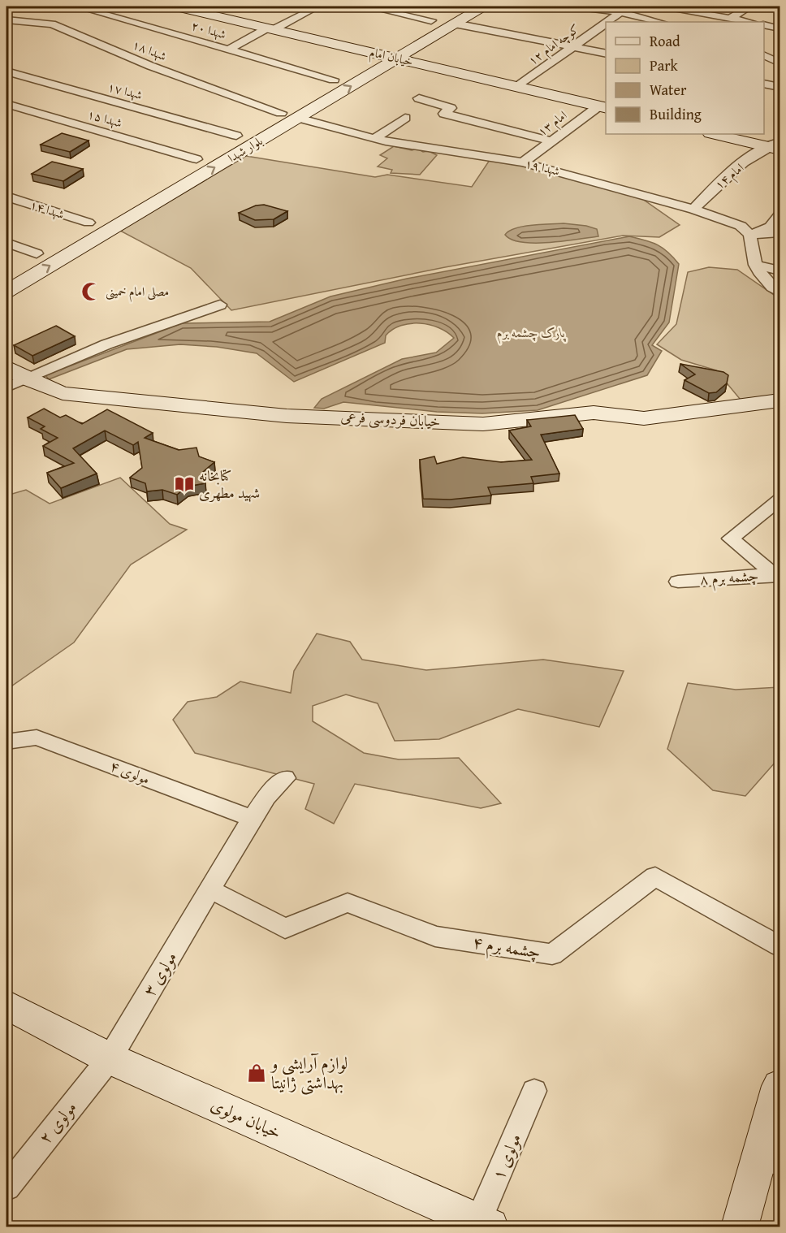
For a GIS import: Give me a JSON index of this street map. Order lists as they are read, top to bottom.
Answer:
{
  "streets": {
    "main road": [
      "خیابان امام",
      "بلوار شهدا",
      "خیابان فردوسی فرعی",
      "خیابان مولوی"
    ],
    "street": [
      "شهدا ۲۰",
      "کوچه امام ۱۲",
      "شهدا ۱۸",
      "شهدا ۱۷",
      "شهدا ۱۵",
      "امام ۱۳",
      "شهدا ۱۹",
      "امام ۱۴",
      "شهدا ۱۴",
      "چشمه برم ۸",
      "مولوی ۴",
      "چشمه برم ۴",
      "مولوی ۳",
      "مولوی ۲",
      "مولوی ۱"
    ]
  },
  "crossings": [
    ["شهدا ۲۰", "بلوار شهدا"],
    ["کوچه امام ۱۲", "خیابان امام"],
    ["شهدا ۱۸", "بلوار شهدا"],
    ["خیابان امام", "امام ۱۳"],
    ["خیابان امام", "بلوار شهدا"],
    ["شهدا ۱۷", "بلوار شهدا"],
    ["شهدا ۱۵", "بلوار شهدا"],
    ["امام ۱۳", "شهدا ۱۹"],
    ["بلوار شهدا", "شهدا ۱۹"],
    ["شهدا ۱۹", "امام ۱۴"],
    ["مولوی ۴", "مولوی ۳"],
    ["چشمه برم ۴", "مولوی ۳"],
    ["مولوی ۳", "خیابان مولوی"],
    ["مولوی ۳", "مولوی ۲"],
    ["خیابان مولوی", "مولوی ۲"],
    ["خیابان مولوی", "مولوی ۱"]
  ],
  "water": ["پارک چشمه برم"],
  "places": {
    "mosque": ["مصلی امام خمینی"],
    "library": ["کتابخانه شهید مطهری"],
    "shop": ["لوازم آرایشی و بهداشتی ژانیتا"]
  },
  "legend": [
    "Road",
    "Park",
    "Water",
    "Building"
  ]
}
